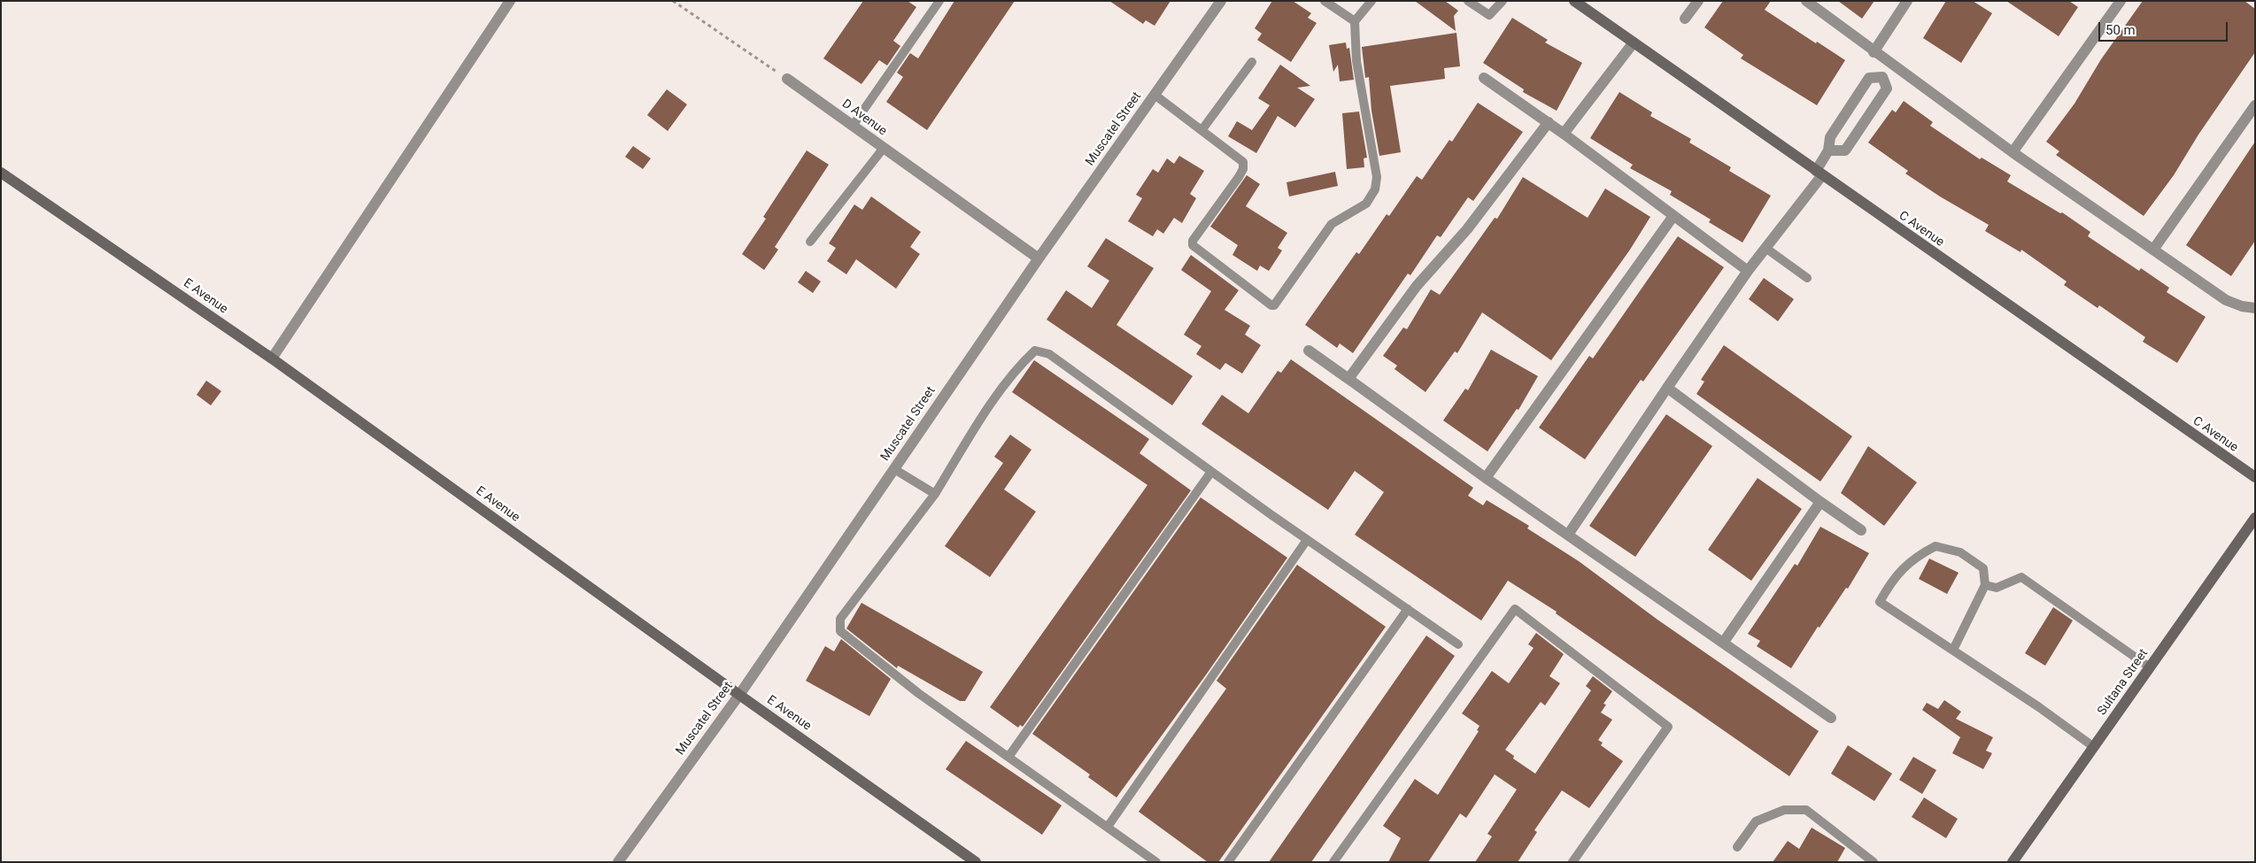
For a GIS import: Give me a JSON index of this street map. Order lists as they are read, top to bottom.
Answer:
{
  "streets": {
    "street": [
      "D Avenue",
      "Muscatel Street",
      "C Avenue",
      "E Avenue",
      "Sultana Street"
    ]
  },
  "crossings": [
    ["D Avenue", "Muscatel Street"],
    ["Muscatel Street", "E Avenue"]
  ],
  "scale_bar": "50 m"
}
